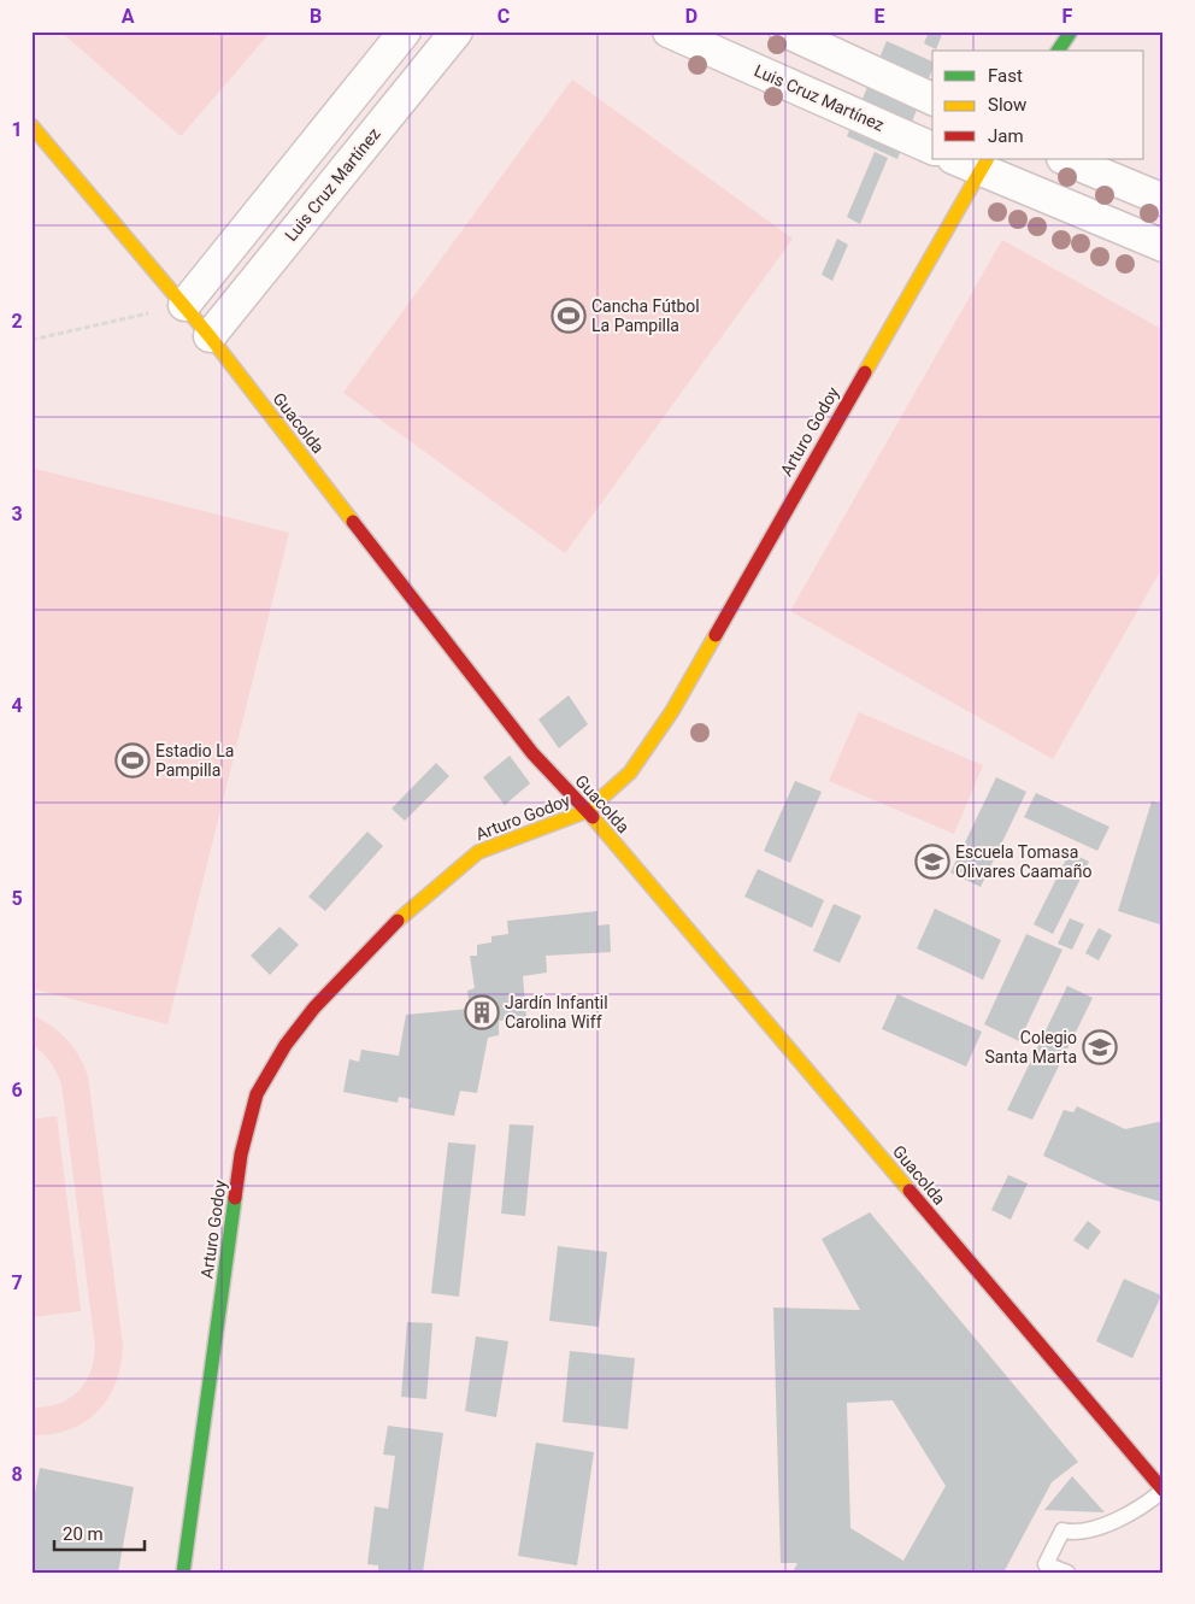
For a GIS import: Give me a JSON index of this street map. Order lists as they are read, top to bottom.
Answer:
{
  "streets": {
    "street": ["Luis Cruz Martínez", "Guacolda", "Arturo Godoy"]
  },
  "crossings": [
    ["Luis Cruz Martínez", "Guacolda"],
    ["Guacolda", "Arturo Godoy"]
  ],
  "places": {
    "sports": ["Cancha Fútbol La Pampilla", "Estadio La Pampilla"],
    "school or university": ["Escuela Tomasa Olivares Caamaño", "Colegio Santa Marta"],
    "building": ["Jardín Infantil Carolina Wiff"]
  },
  "legend": ["Fast", "Slow", "Jam"],
  "scale_bar": "20 m",
  "grid": {
    "columns": [
      "A",
      "B",
      "C",
      "D",
      "E",
      "F"
    ],
    "rows": [
      "1",
      "2",
      "3",
      "4",
      "5",
      "6",
      "7",
      "8"
    ]
  }
}
